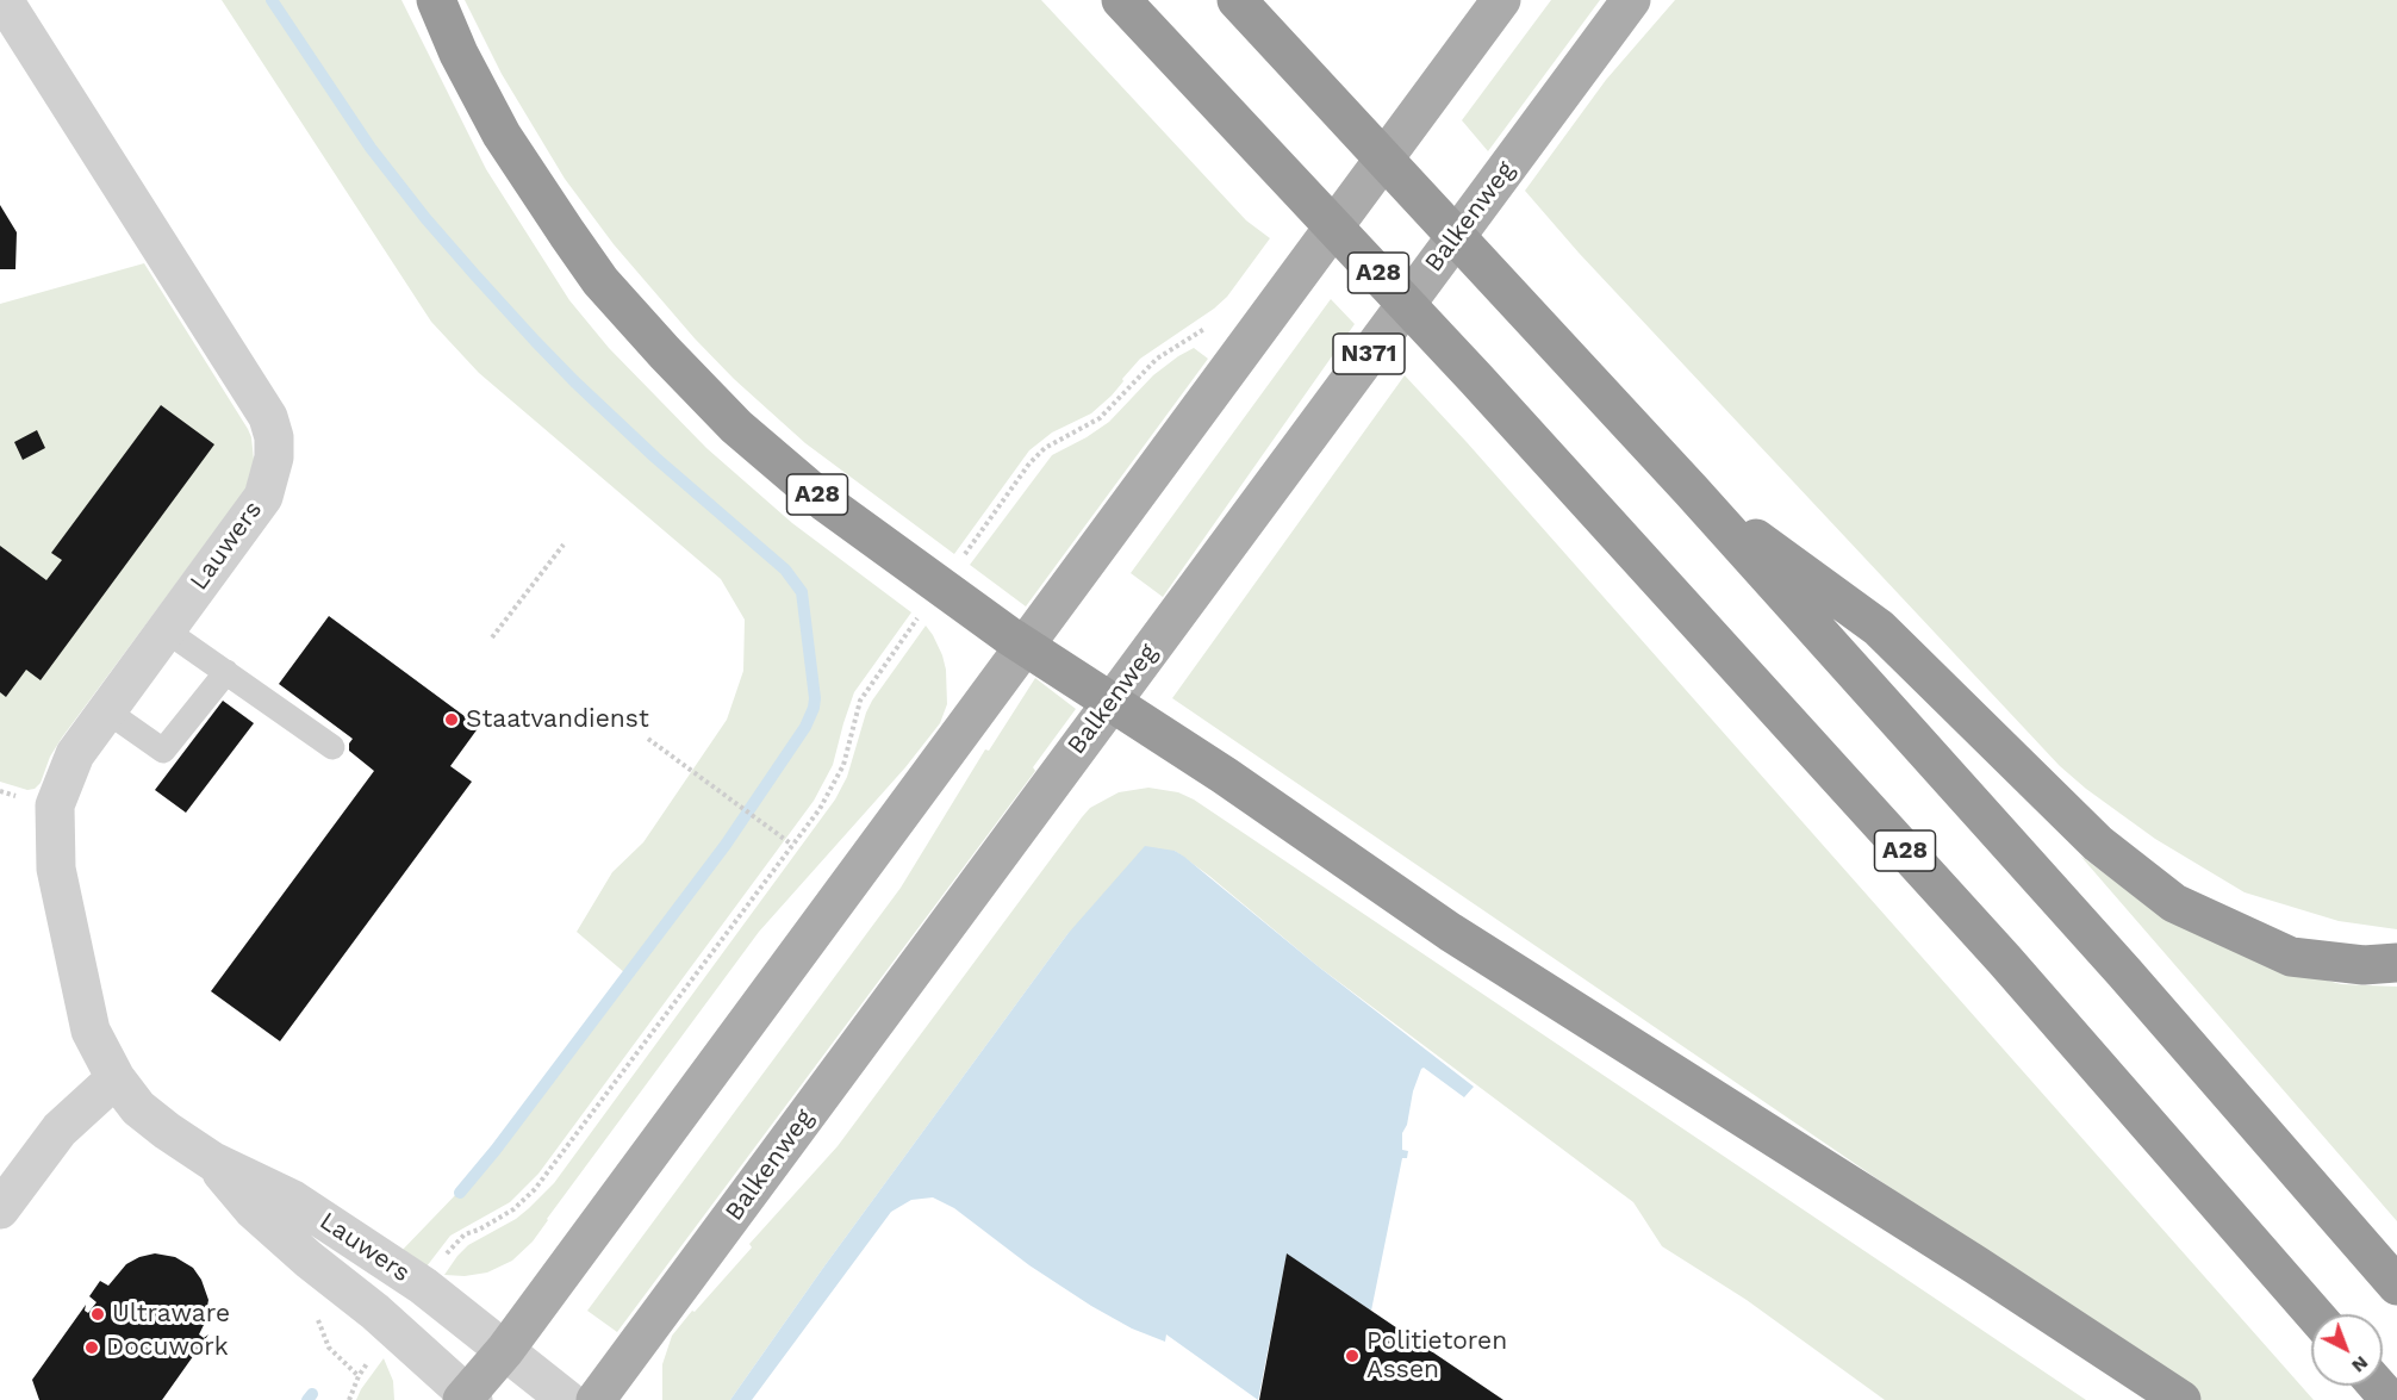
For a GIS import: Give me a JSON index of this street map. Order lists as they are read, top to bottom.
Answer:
{
  "streets": {
    "highway": ["A28"],
    "main road": ["Balkenweg", "N371"],
    "street": ["Lauwers"]
  },
  "crossings": [
    ["Balkenweg", "A28"]
  ],
  "places": [
    "Staatvandienst",
    "Ultraware",
    "Docuwork",
    "Politietoren Assen"
  ],
  "north": "bottom right"
}
